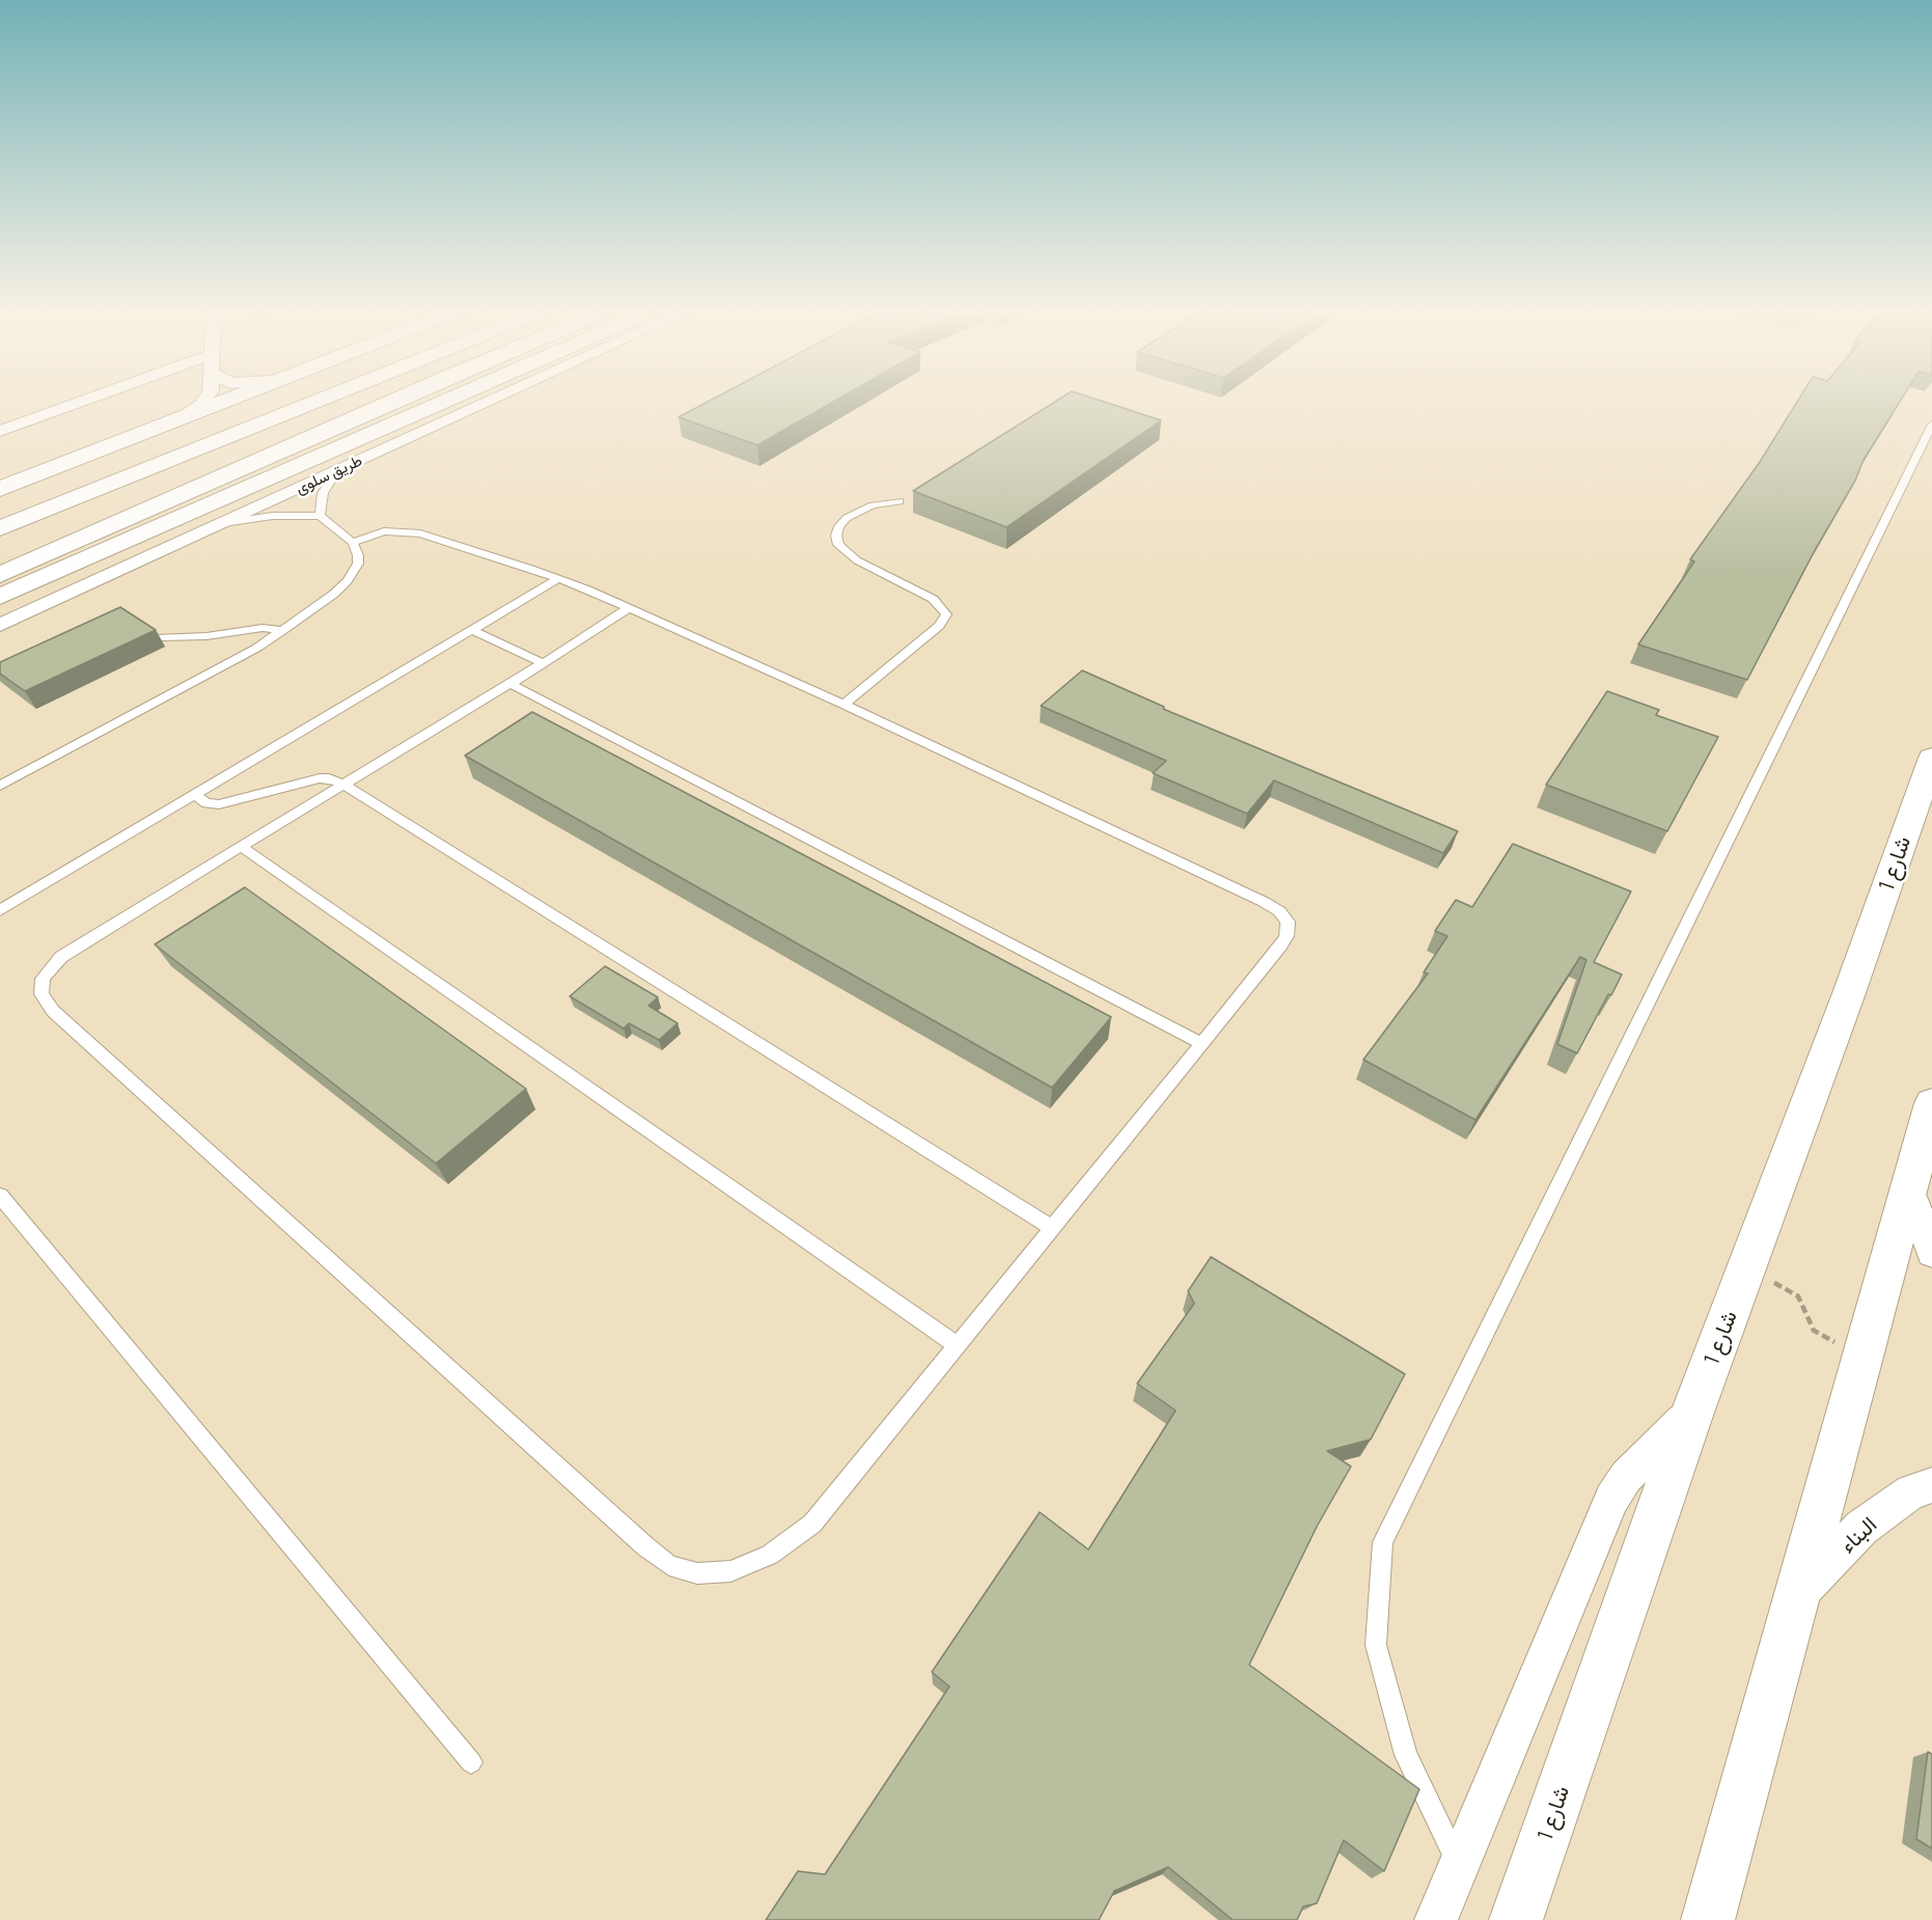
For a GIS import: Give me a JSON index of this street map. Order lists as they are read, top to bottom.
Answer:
{
  "streets": {
    "main road": ["طريق سلوى"],
    "street": ["شارع 1", "البناء"]
  }
}
